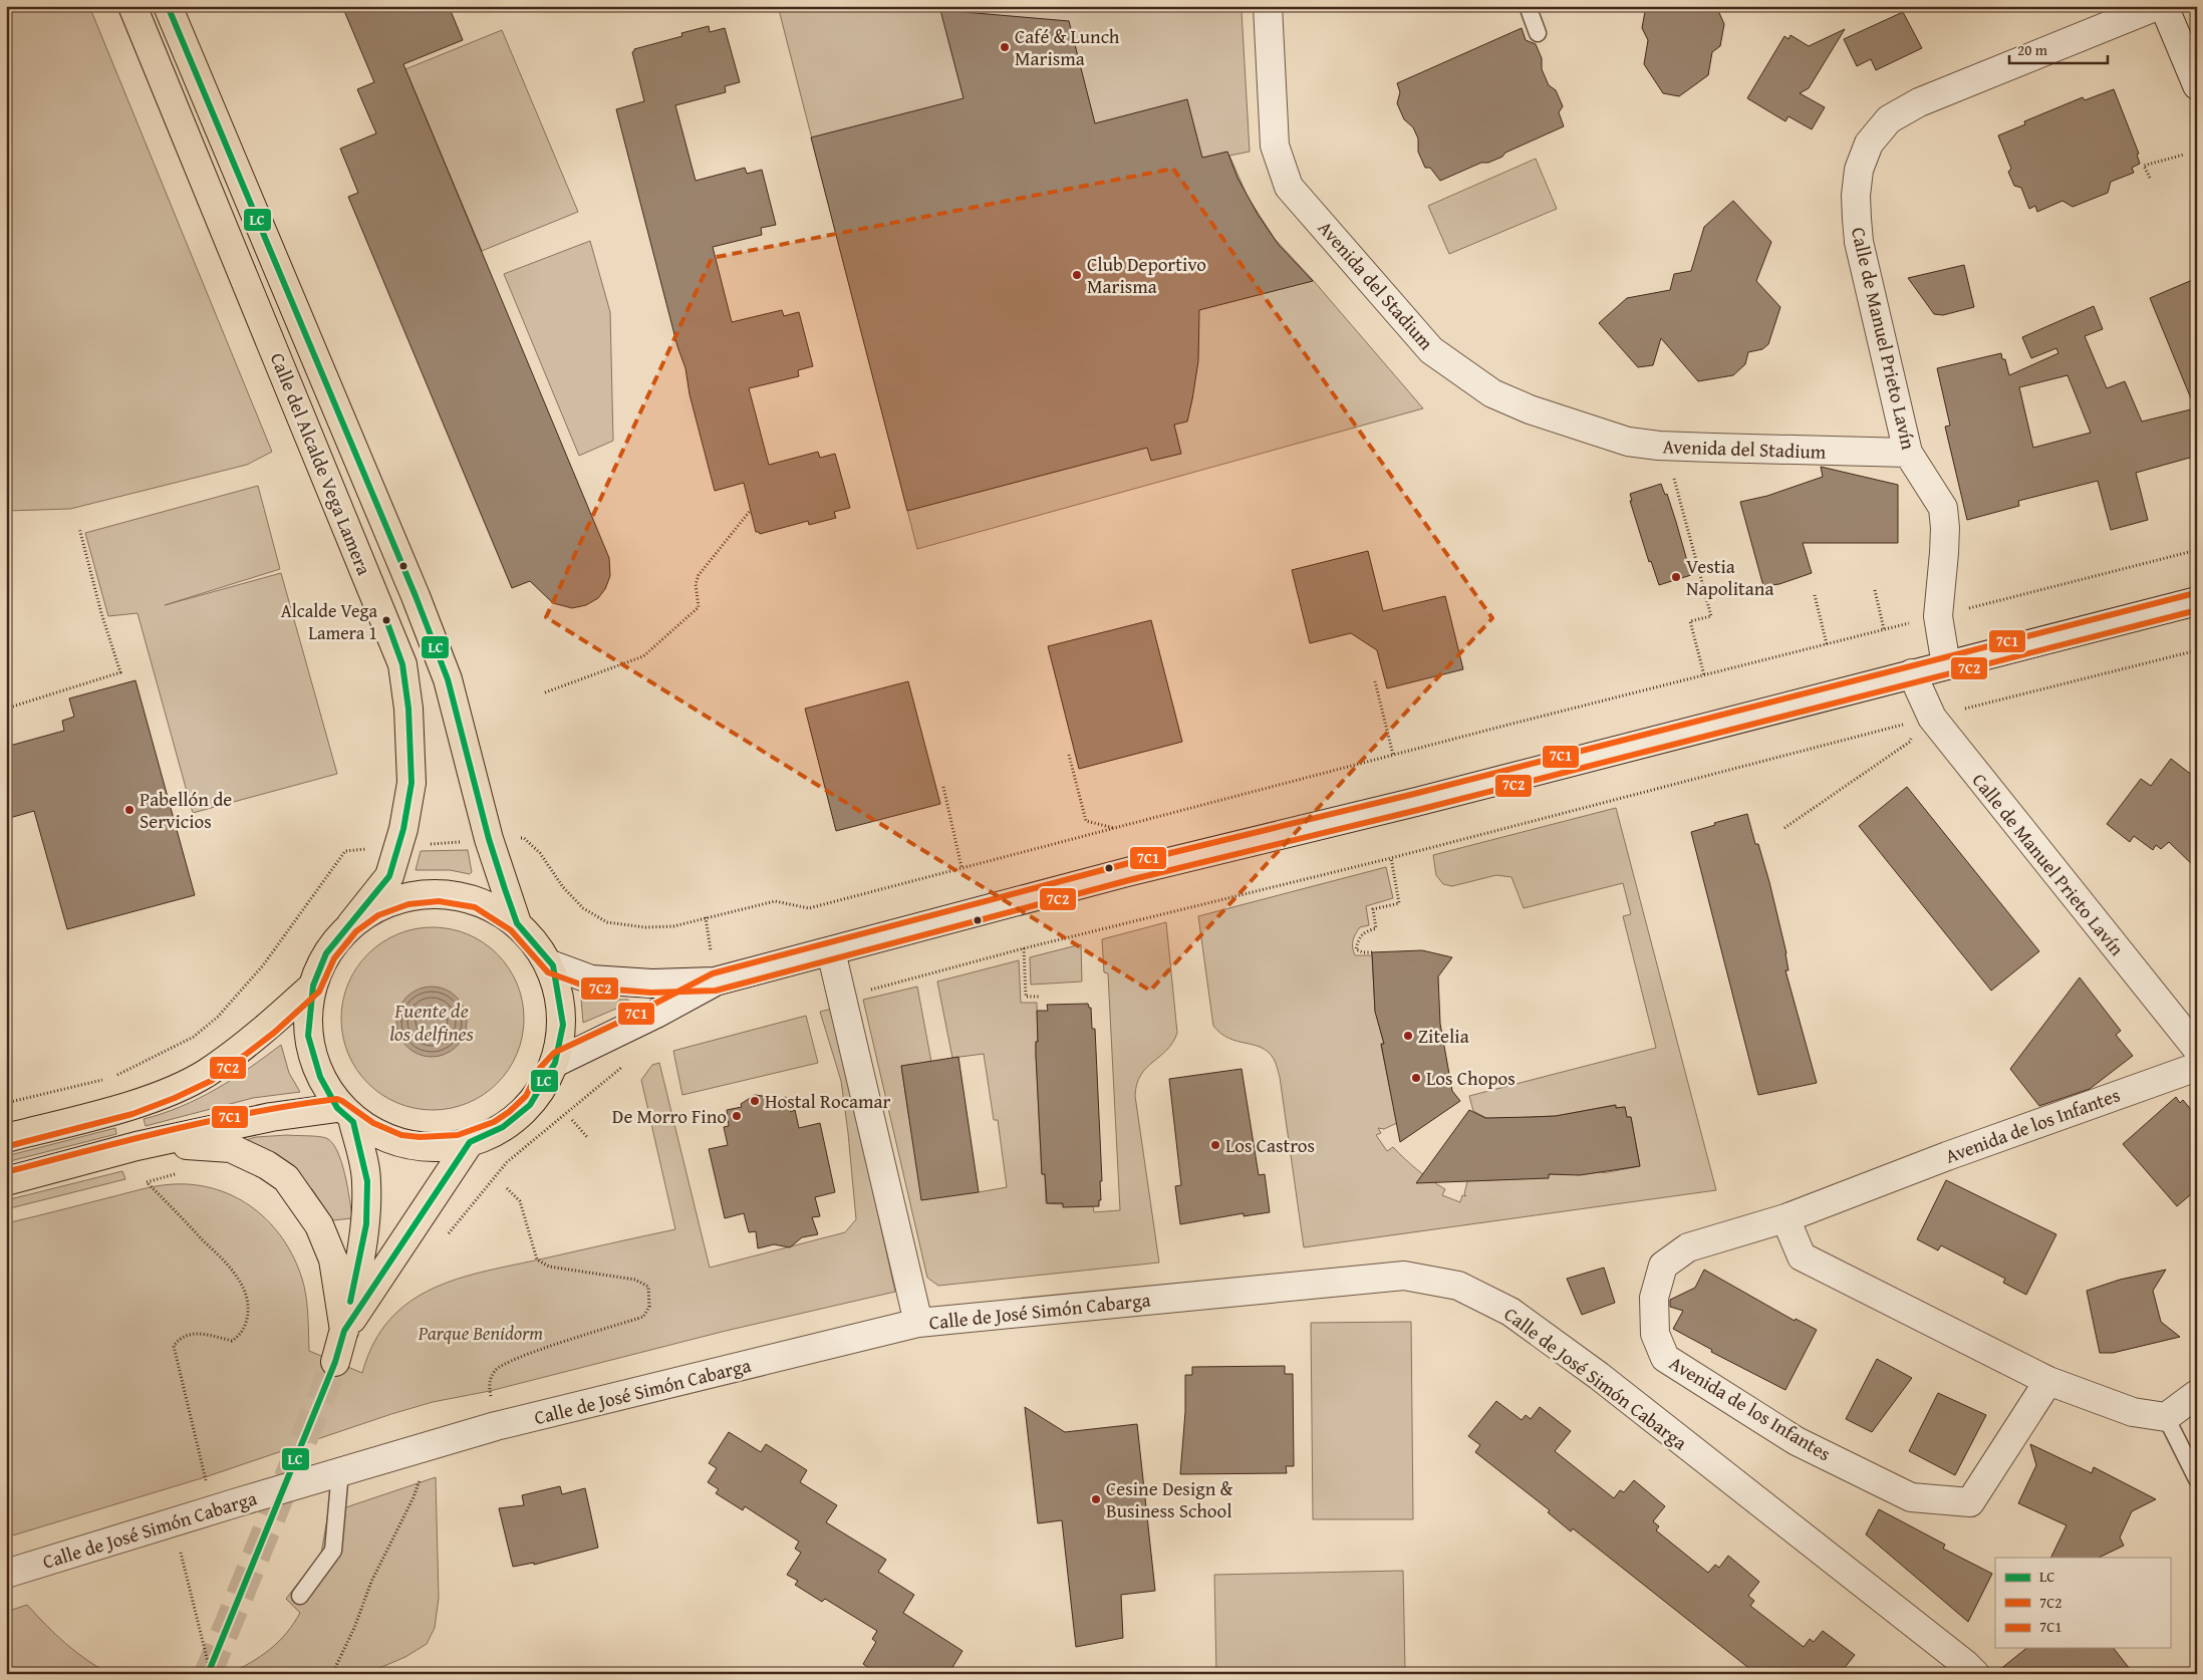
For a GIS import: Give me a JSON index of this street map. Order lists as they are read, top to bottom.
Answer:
{
  "streets": {
    "main road": ["Calle del Alcalde Vega Lamera"],
    "street": [
      "Avenida del Stadium",
      "Calle de Manuel Prieto Lavín",
      "Avenida de los Infantes",
      "Calle de José Simón Cabarga"
    ]
  },
  "crossings": [
    ["Avenida del Stadium", "Calle de Manuel Prieto Lavín"]
  ],
  "water": ["Fuente de los delfines"],
  "parks": ["Parque Benidorm"],
  "places": [
    "Café & Lunch Marisma",
    "Club Deportivo Marisma",
    "Vestia Napolitana",
    "Alcalde Vega Lamera 1",
    "Pabellón de Servicios",
    "Zitelia",
    "Los Chopos",
    "Hostal Rocamar",
    "De Morro Fino",
    "Los Castros",
    "Cesine Design & Business School"
  ],
  "lines": ["transit line LC", "transit line 7C1", "transit line 7C2"],
  "legend": ["LC", "7C2", "7C1"],
  "scale_bar": "20 m"
}
